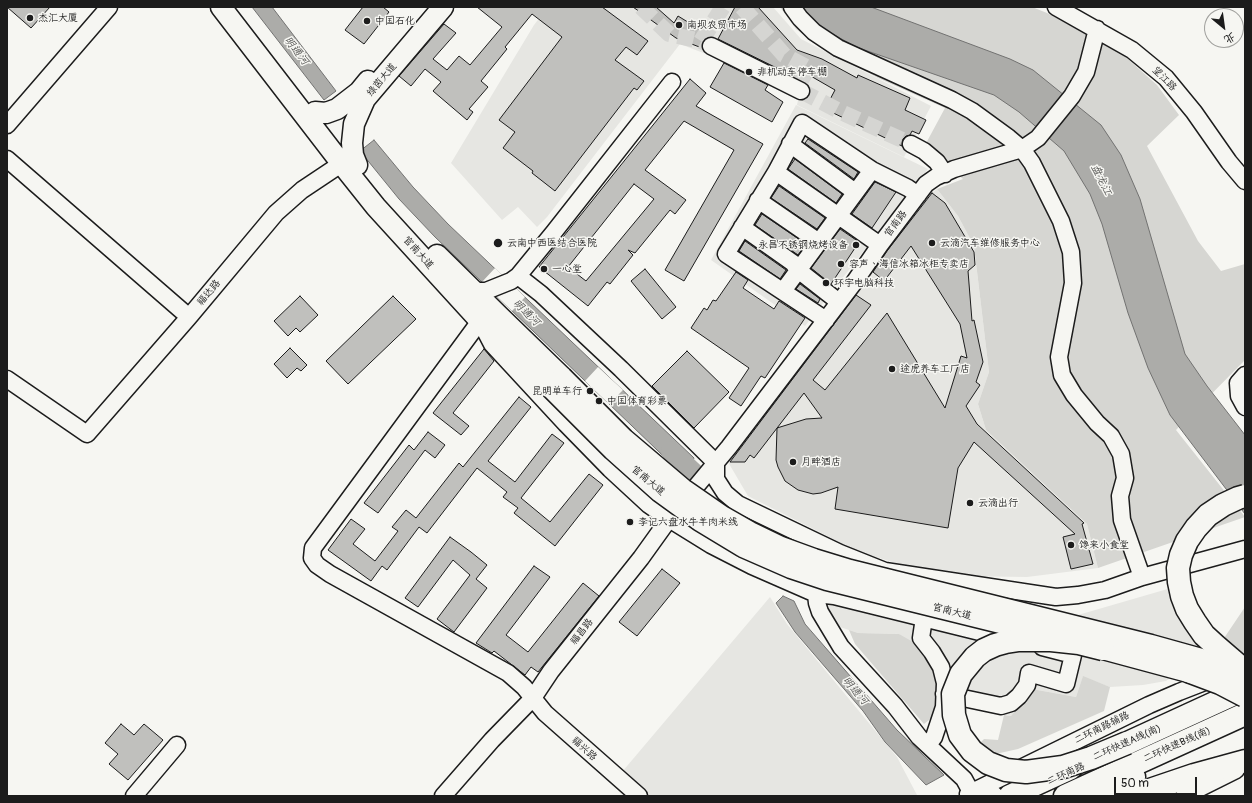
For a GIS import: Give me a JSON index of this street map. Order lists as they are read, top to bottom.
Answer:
{
  "streets": {
    "highway": ["二环快速A线(南)", "二环快速B线(南)"],
    "main road": ["绿茵大道", "官南大道", "二环南路"],
    "street": [
      "望江路",
      "官南路",
      "福达路",
      "福昌路",
      "二环南路辅路",
      "福兴路"
    ]
  },
  "crossings": [
    ["望江路", "官南路"],
    ["绿茵大道", "官南大道"],
    ["绿茵大道", "福达路"],
    ["官南路", "福昌路"],
    ["官南大道", "福达路"],
    ["官南大道", "二环南路辅路"],
    ["官南大道", "福兴路"],
    ["福昌路", "福兴路"],
    ["二环快速A线(南)", "二环南路"],
    ["二环快速B线(南)", "二环南路"]
  ],
  "water": ["明通河", "盘龙江"],
  "places": [
    "杰汇大厦",
    "中国石化",
    "南坝农贸市场",
    "非机动车停车棚",
    "云南中西医结合医院",
    "云滴汽车维修服务中心",
    "永昌不锈钢烧烤设备",
    "容声、海信冰箱冰柜专卖店",
    "一心堂",
    "环宇电脑科技",
    "途虎养车工厂店",
    "昆明单车行",
    "中国体育彩票",
    "月畔酒店",
    "云滴出行",
    "李记六盘水牛羊肉米线",
    "馋来小食堂"
  ],
  "scale_bar": "50 m",
  "north": "bottom right"
}
